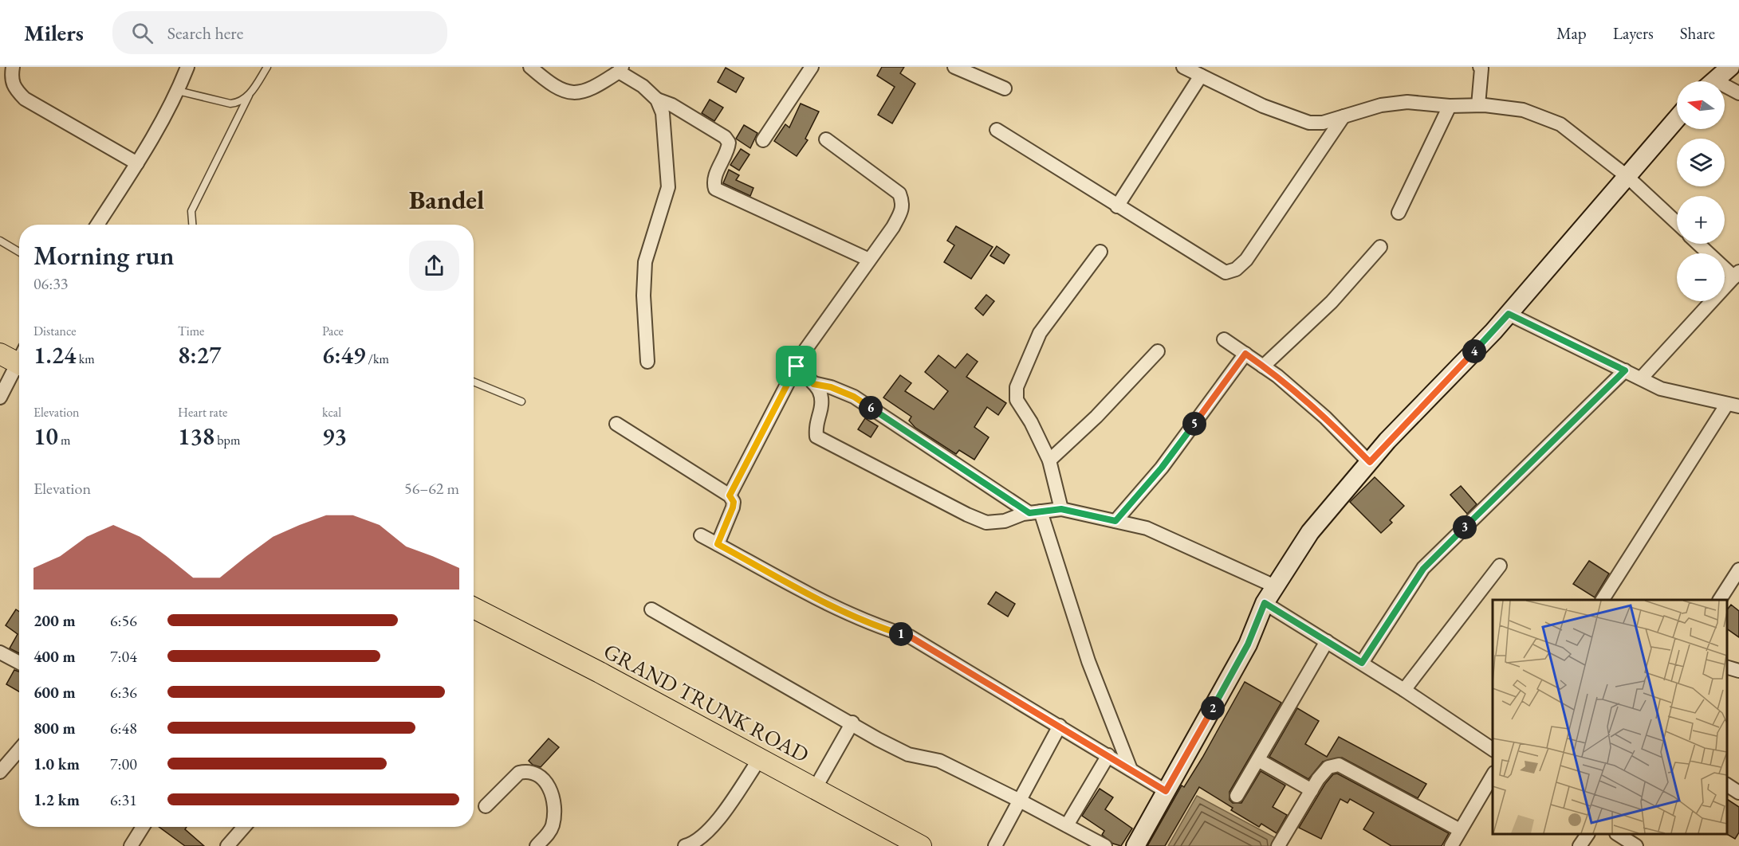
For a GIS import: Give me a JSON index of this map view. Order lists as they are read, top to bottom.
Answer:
{
  "streets": {
    "main road": ["GRAND TRUNK ROAD"]
  },
  "districts": ["Bandel"],
  "north": "left",
  "page": {
    "header": "Milers",
    "search": "Search here",
    "nav": ["Map", "Layers", "Share"],
    "map_buttons": ["+", "−"],
    "heading": ["Morning run", "06:33"],
    "stats": [
      ["Distance", "1.24 km"],
      ["Time", "8:27"],
      ["Pace", "6:49 /km"],
      ["Elevation", "10 m"],
      ["Heart rate", "138 bpm"],
      ["kcal", "93"]
    ],
    "pins": [
      "4",
      "6",
      "5",
      "3",
      "1",
      "2"
    ],
    "chart": ["Elevation", "56–62 m"],
    "list": [
      {
        "name": "200 m",
        "note": "6:56"
      },
      {
        "name": "400 m",
        "note": "7:04"
      },
      {
        "name": "600 m",
        "note": "6:36"
      },
      {
        "name": "800 m",
        "note": "6:48"
      },
      {
        "name": "1.0 km",
        "note": "7:00"
      },
      {
        "name": "1.2 km",
        "note": "6:31"
      }
    ]
  }
}
